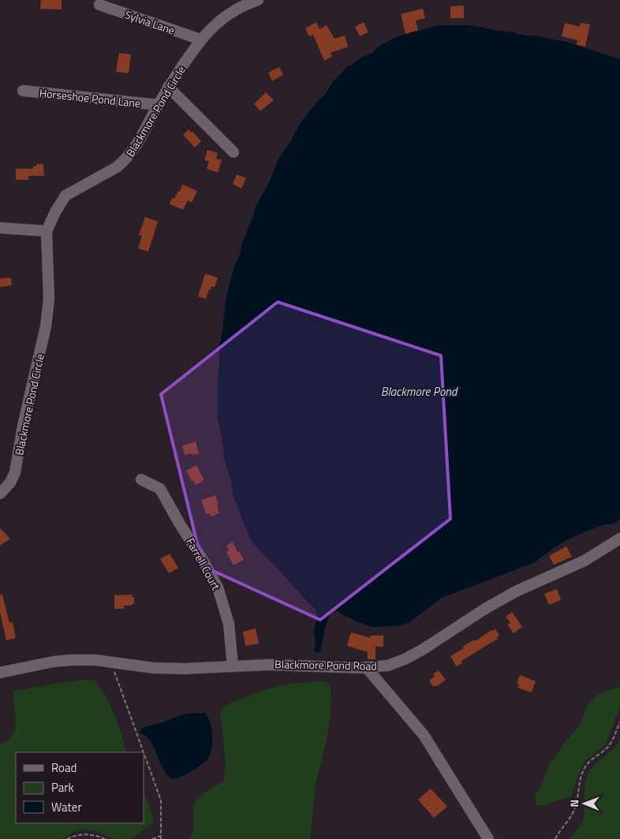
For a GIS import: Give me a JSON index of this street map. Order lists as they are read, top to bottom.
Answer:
{
  "streets": {
    "street": [
      "Sylvia Lane",
      "Horseshoe Pond Lane",
      "Blackmore Pond Circle",
      "Farrell Court",
      "Blackmore Pond Road"
    ]
  },
  "crossings": [
    ["Sylvia Lane", "Blackmore Pond Circle"],
    ["Horseshoe Pond Lane", "Blackmore Pond Circle"],
    ["Farrell Court", "Blackmore Pond Road"]
  ],
  "water": ["Blackmore Pond"],
  "legend": ["Road", "Park", "Water"],
  "north": "left"
}
